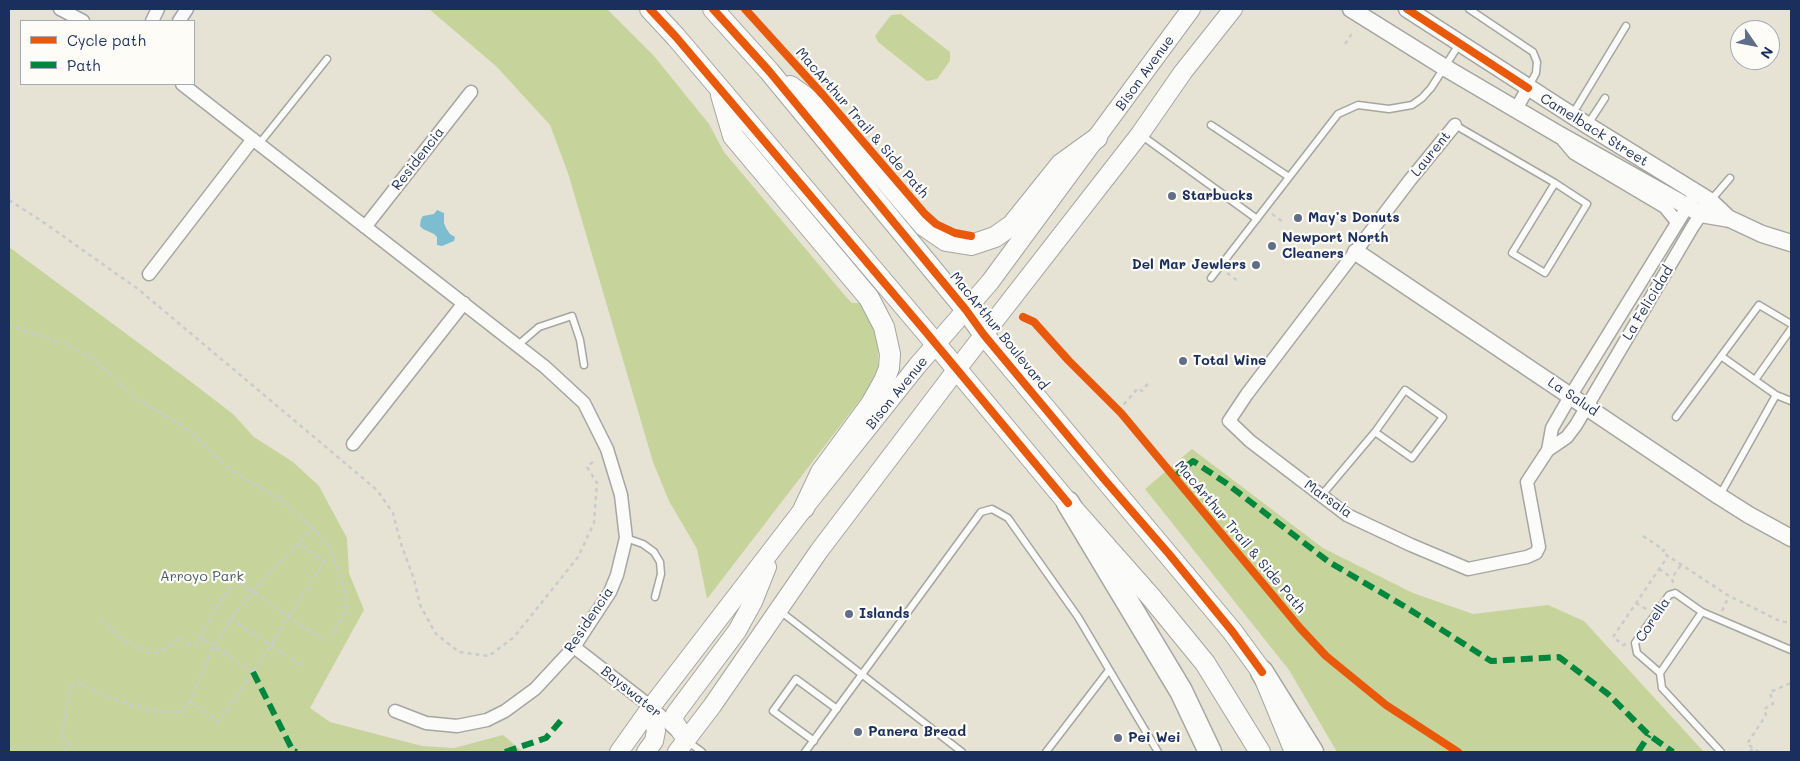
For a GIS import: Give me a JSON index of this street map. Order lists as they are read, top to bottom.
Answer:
{
  "streets": {
    "main road": ["Bison Avenue", "MacArthur Boulevard"],
    "street": [
      "Camelback Street",
      "Laurent",
      "Residencia",
      "La Felicidad",
      "La Salud",
      "Marsala",
      "Bayswater"
    ],
    "lane": ["Corella"],
    "cycle path": ["MacArthur Trail & Side Path"]
  },
  "crossings": [
    ["Bison Avenue", "MacArthur Boulevard"],
    ["Bison Avenue", "Bayswater"],
    ["Camelback Street", "La Felicidad"],
    ["Laurent", "La Salud"],
    ["Laurent", "Marsala"],
    ["Residencia", "Bayswater"],
    ["La Felicidad", "La Salud"],
    ["La Felicidad", "Marsala"],
    ["La Salud", "Marsala"]
  ],
  "parks": ["Arroyo Park"],
  "places": [
    "Starbucks",
    "May’s Donuts",
    "Newport North Cleaners",
    "Del Mar Jewlers",
    "Total Wine",
    "Islands",
    "Panera Bread",
    "Pei Wei"
  ],
  "legend": ["Cycle path", "Path"],
  "north": "bottom right"
}
